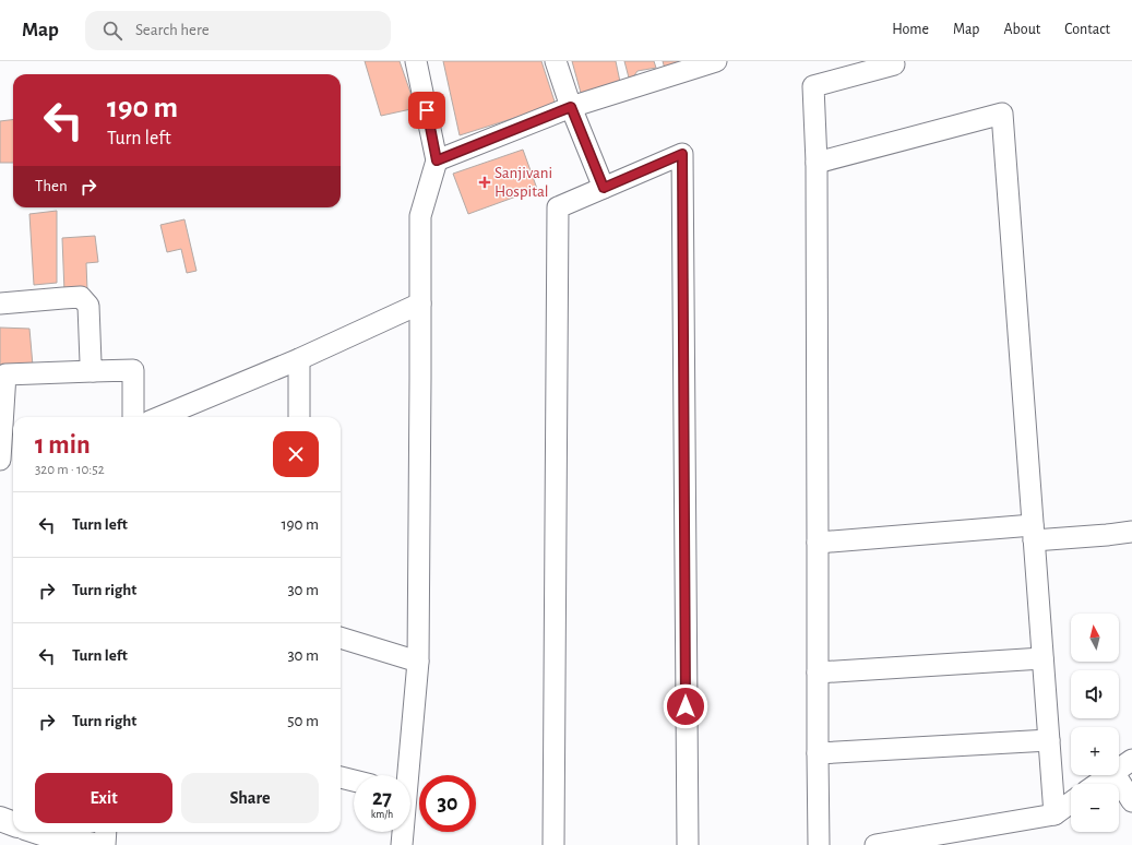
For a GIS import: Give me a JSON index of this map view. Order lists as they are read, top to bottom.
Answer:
{
  "places": {
    "health": ["Sanjivani Hospital"]
  },
  "north": "top",
  "page": {
    "header": "Map",
    "search": "Search here",
    "nav": [
      "Home",
      "Map",
      "About",
      "Contact"
    ],
    "turn": ["190 m", "Turn left"],
    "then": "Then",
    "heading": ["1 min", "320 m · 10:52"],
    "list": [
      {
        "name": "Turn left",
        "value": "190 m"
      },
      {
        "name": "Turn right",
        "value": "30 m"
      },
      {
        "name": "Turn left",
        "value": "30 m"
      },
      {
        "name": "Turn right",
        "value": "50 m"
      }
    ],
    "map_buttons": ["+", "−"],
    "buttons": ["Exit", "Share"],
    "speed": "27 km/h",
    "limit": "30"
  }
}
